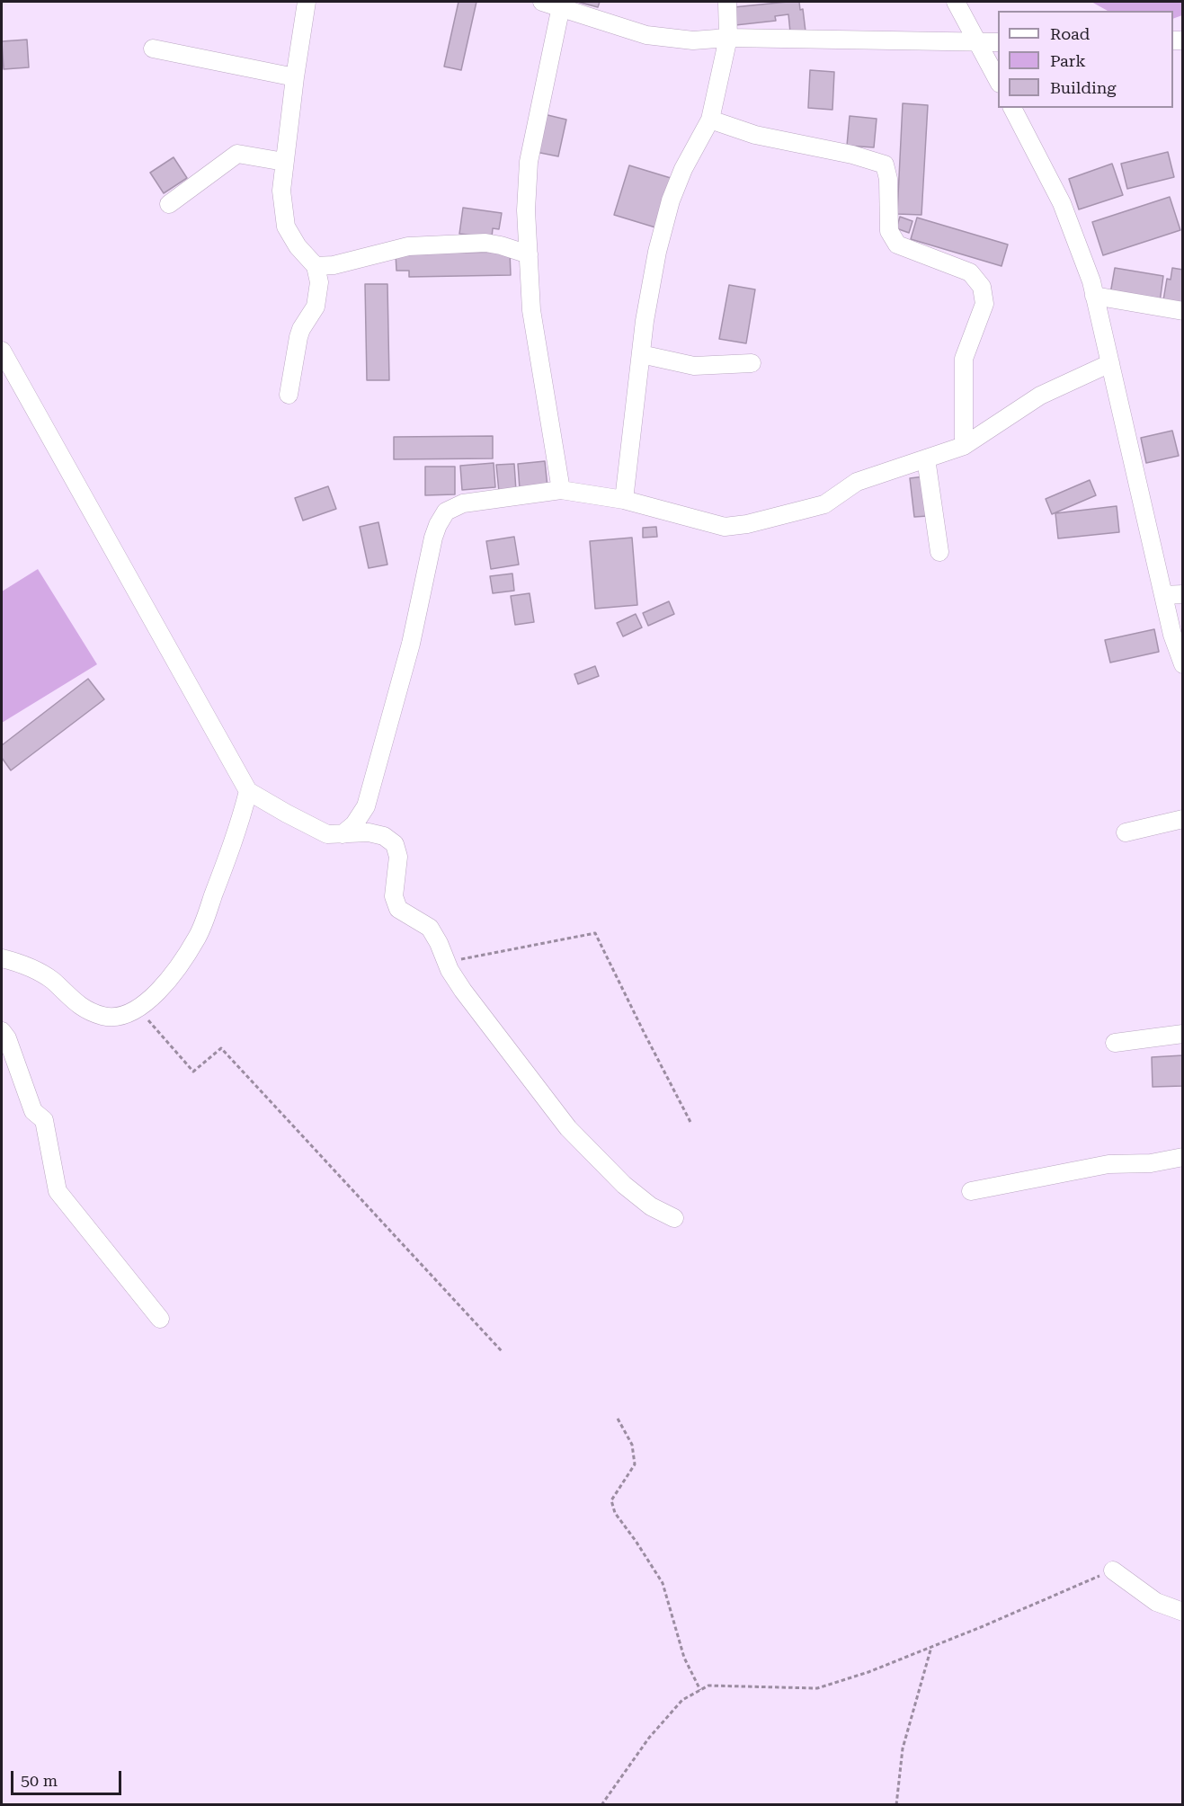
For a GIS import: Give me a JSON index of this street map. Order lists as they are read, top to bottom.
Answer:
{
  "legend": ["Road", "Park", "Building"],
  "scale_bar": "50 m"
}
